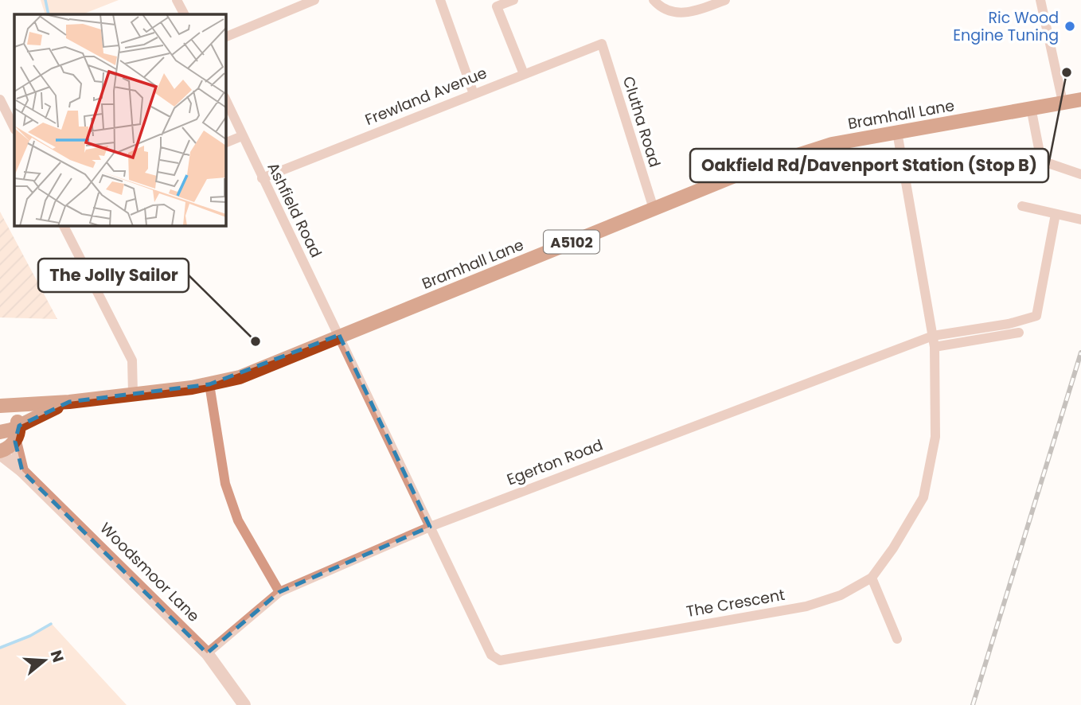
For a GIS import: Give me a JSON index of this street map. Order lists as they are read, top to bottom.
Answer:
{
  "streets": {
    "main road": ["Bramhall Lane", "A5102"],
    "street": [
      "Frewland Avenue",
      "Clutha Road",
      "Ashfield Road",
      "Egerton Road",
      "Woodsmoor Lane",
      "The Crescent"
    ]
  },
  "crossings": [
    ["Frewland Avenue", "Clutha Road"],
    ["Frewland Avenue", "Ashfield Road"],
    ["Bramhall Lane", "Clutha Road"],
    ["Bramhall Lane", "Ashfield Road"],
    ["Bramhall Lane", "The Crescent"],
    ["Ashfield Road", "The Crescent"],
    ["Egerton Road", "Woodsmoor Lane"],
    ["Egerton Road", "The Crescent"]
  ],
  "places": ["Ric Wood Engine Tuning", "Oakfield Rd/Davenport Station (Stop B)", "The Jolly Sailor"],
  "north": "right"
}
